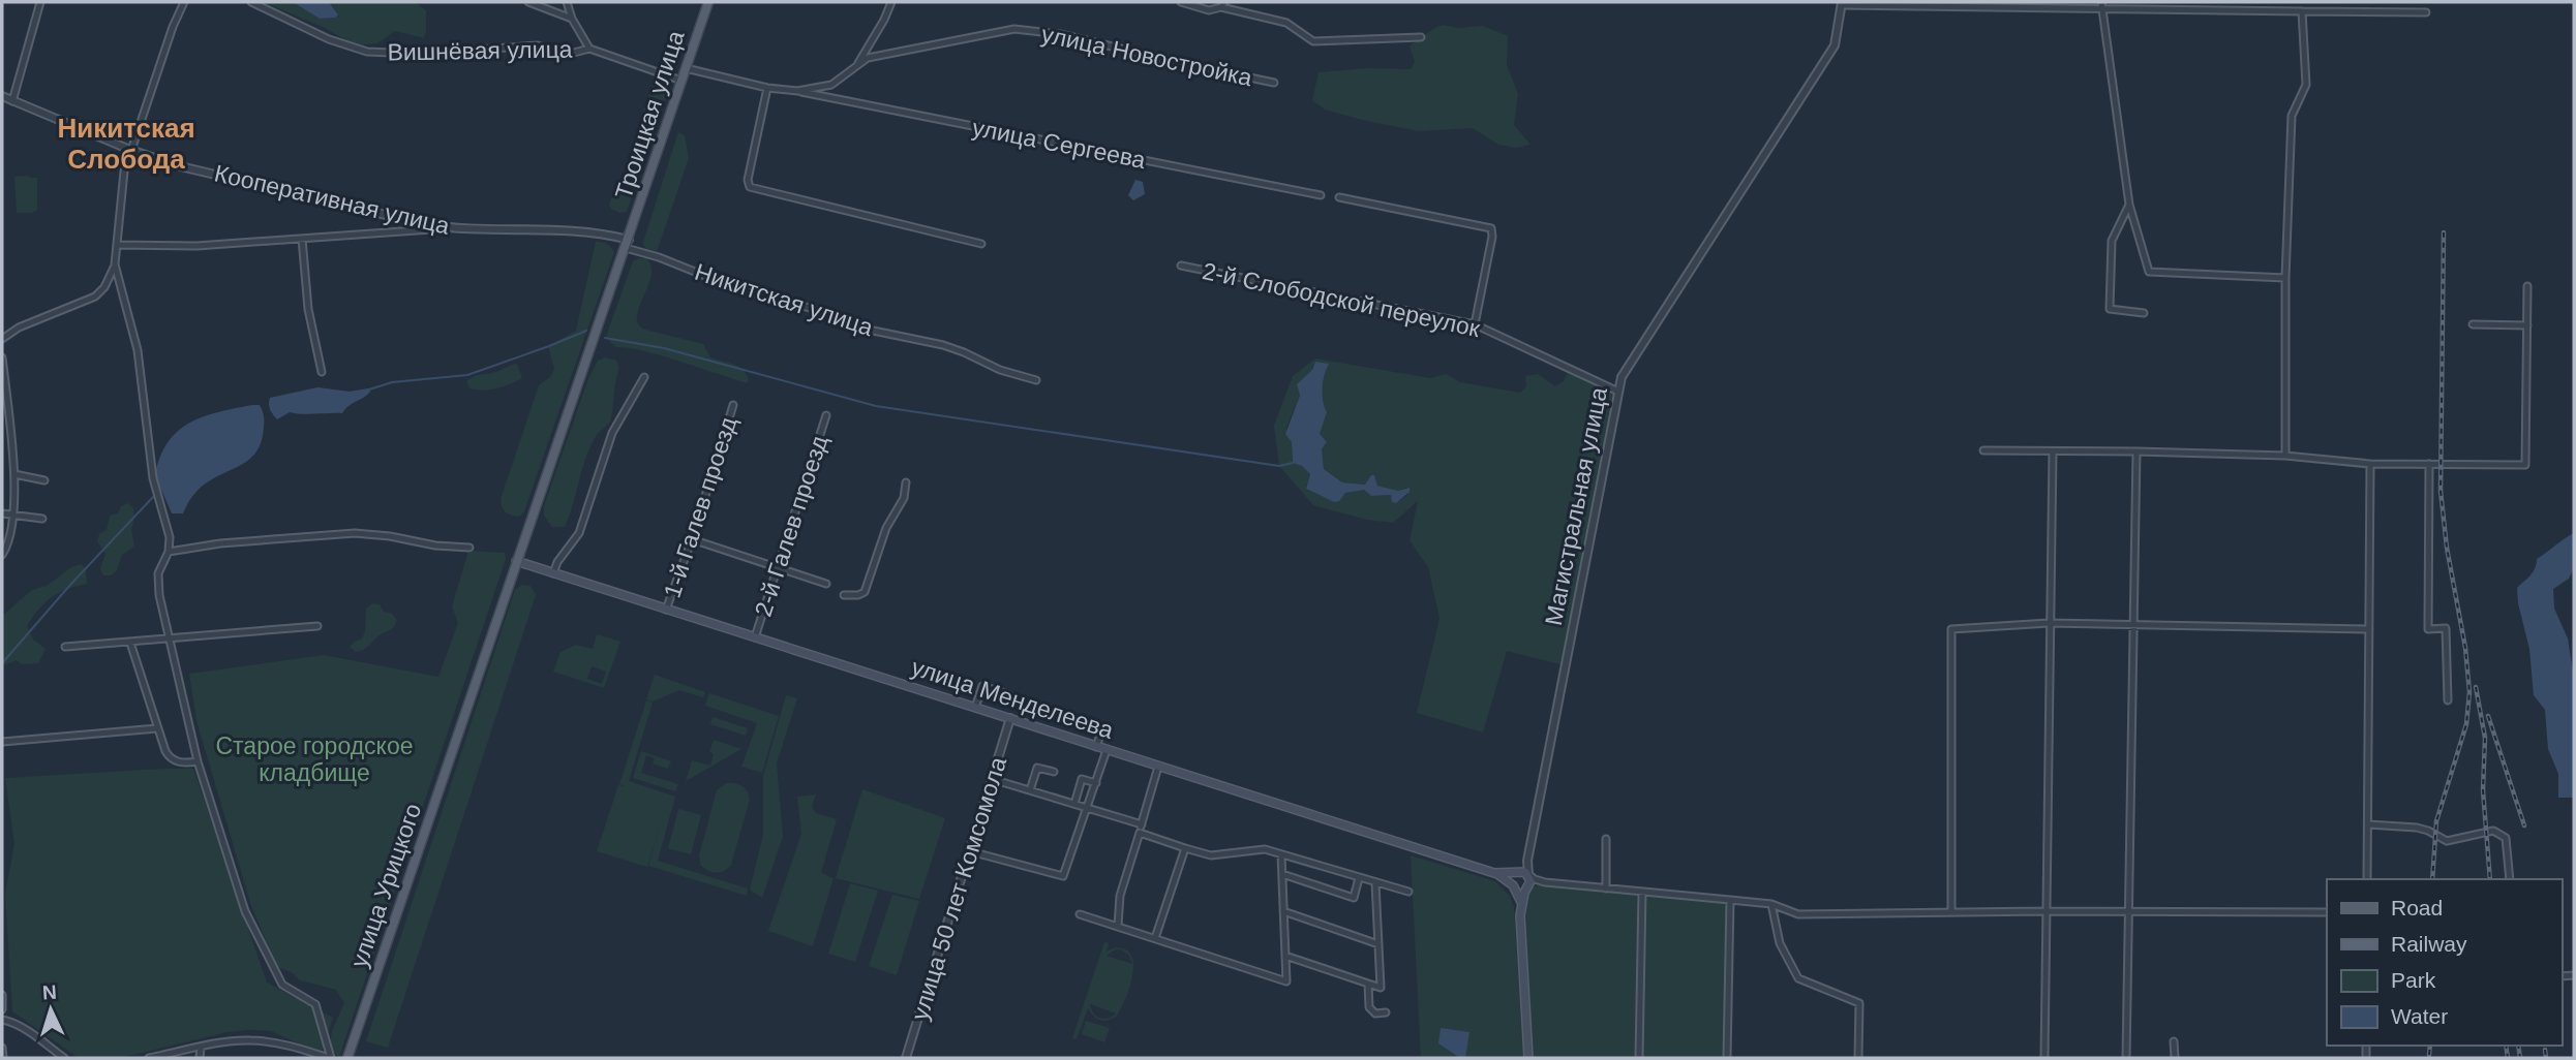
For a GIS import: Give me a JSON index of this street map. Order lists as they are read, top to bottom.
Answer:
{
  "streets": {
    "main road": ["Троицкая улица", "улица Менделеева", "улица Урицкого"],
    "street": [
      "Вишнёвая улица",
      "улица Новостройка",
      "улица Сергеева",
      "Кооперативная улица",
      "Никитская улица",
      "2-й Слободской переулок",
      "Магистральная улица",
      "1-й Галев проезд",
      "2-й Галев проезд",
      "улица 50 лет Комсомола"
    ]
  },
  "crossings": [
    ["улица Новостройка", "Троицкая улица"],
    ["улица Новостройка", "улица Сергеева"],
    ["Троицкая улица", "Кооперативная улица"],
    ["Троицкая улица", "Никитская улица"],
    ["Троицкая улица", "улица Менделеева"],
    ["Троицкая улица", "улица Урицкого"],
    ["Кооперативная улица", "Никитская улица"],
    ["2-й Слободской переулок", "Магистральная улица"],
    ["1-й Галев проезд", "улица Менделеева"],
    ["2-й Галев проезд", "улица Менделеева"],
    ["улица Менделеева", "улица Урицкого"],
    ["улица Менделеева", "улица 50 лет Комсомола"]
  ],
  "districts": ["Никитская Слобода"],
  "parks": ["Старое городское кладбище"],
  "legend": [
    "Road",
    "Railway",
    "Park",
    "Water"
  ],
  "north": "top"
}
